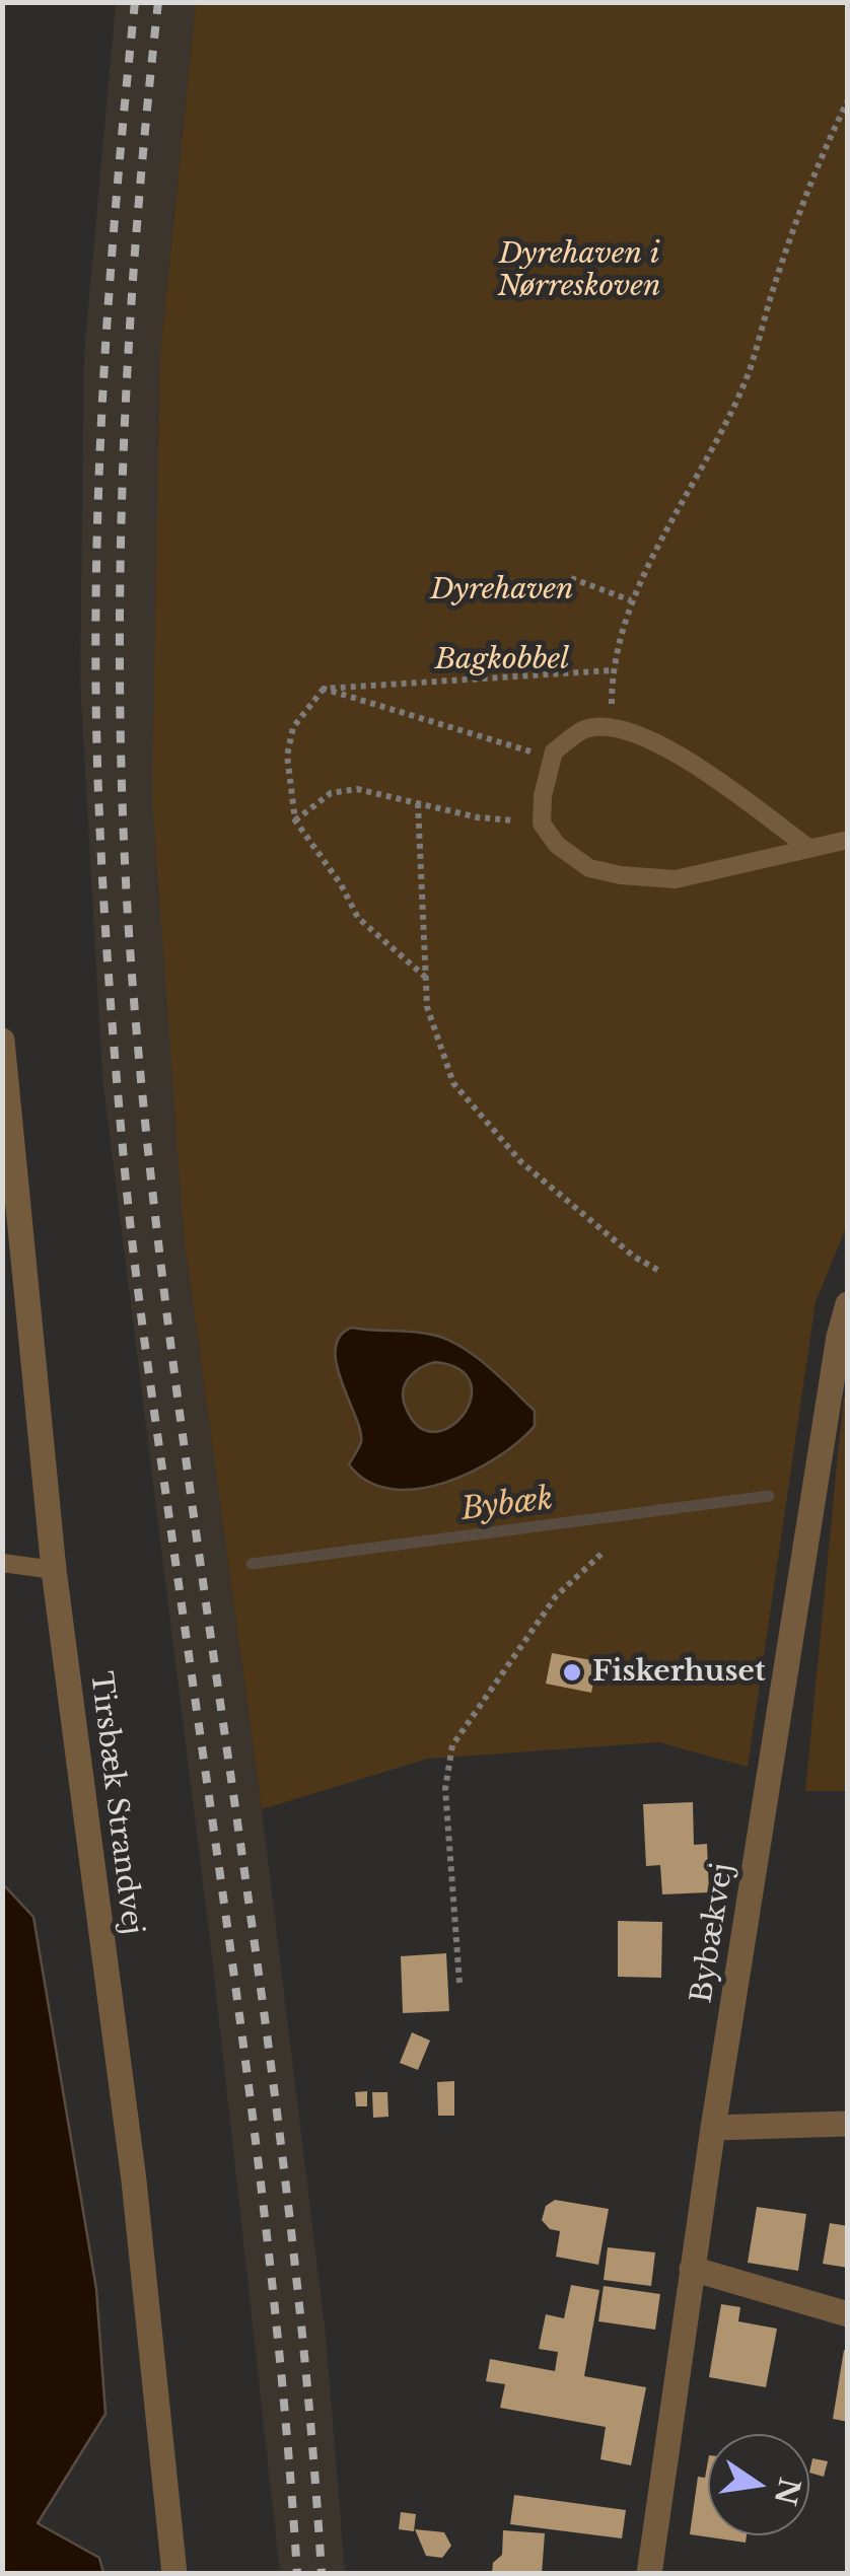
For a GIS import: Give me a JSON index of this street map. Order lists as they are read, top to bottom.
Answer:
{
  "streets": {
    "street": ["Tirsbæk Strandvej", "Bybækvej"]
  },
  "water": ["Bybæk"],
  "parks": ["Dyrehaven i Nørreskoven", "Dyrehaven", "Bagkobbel"],
  "places": ["Fiskerhuset"],
  "north": "right"
}
